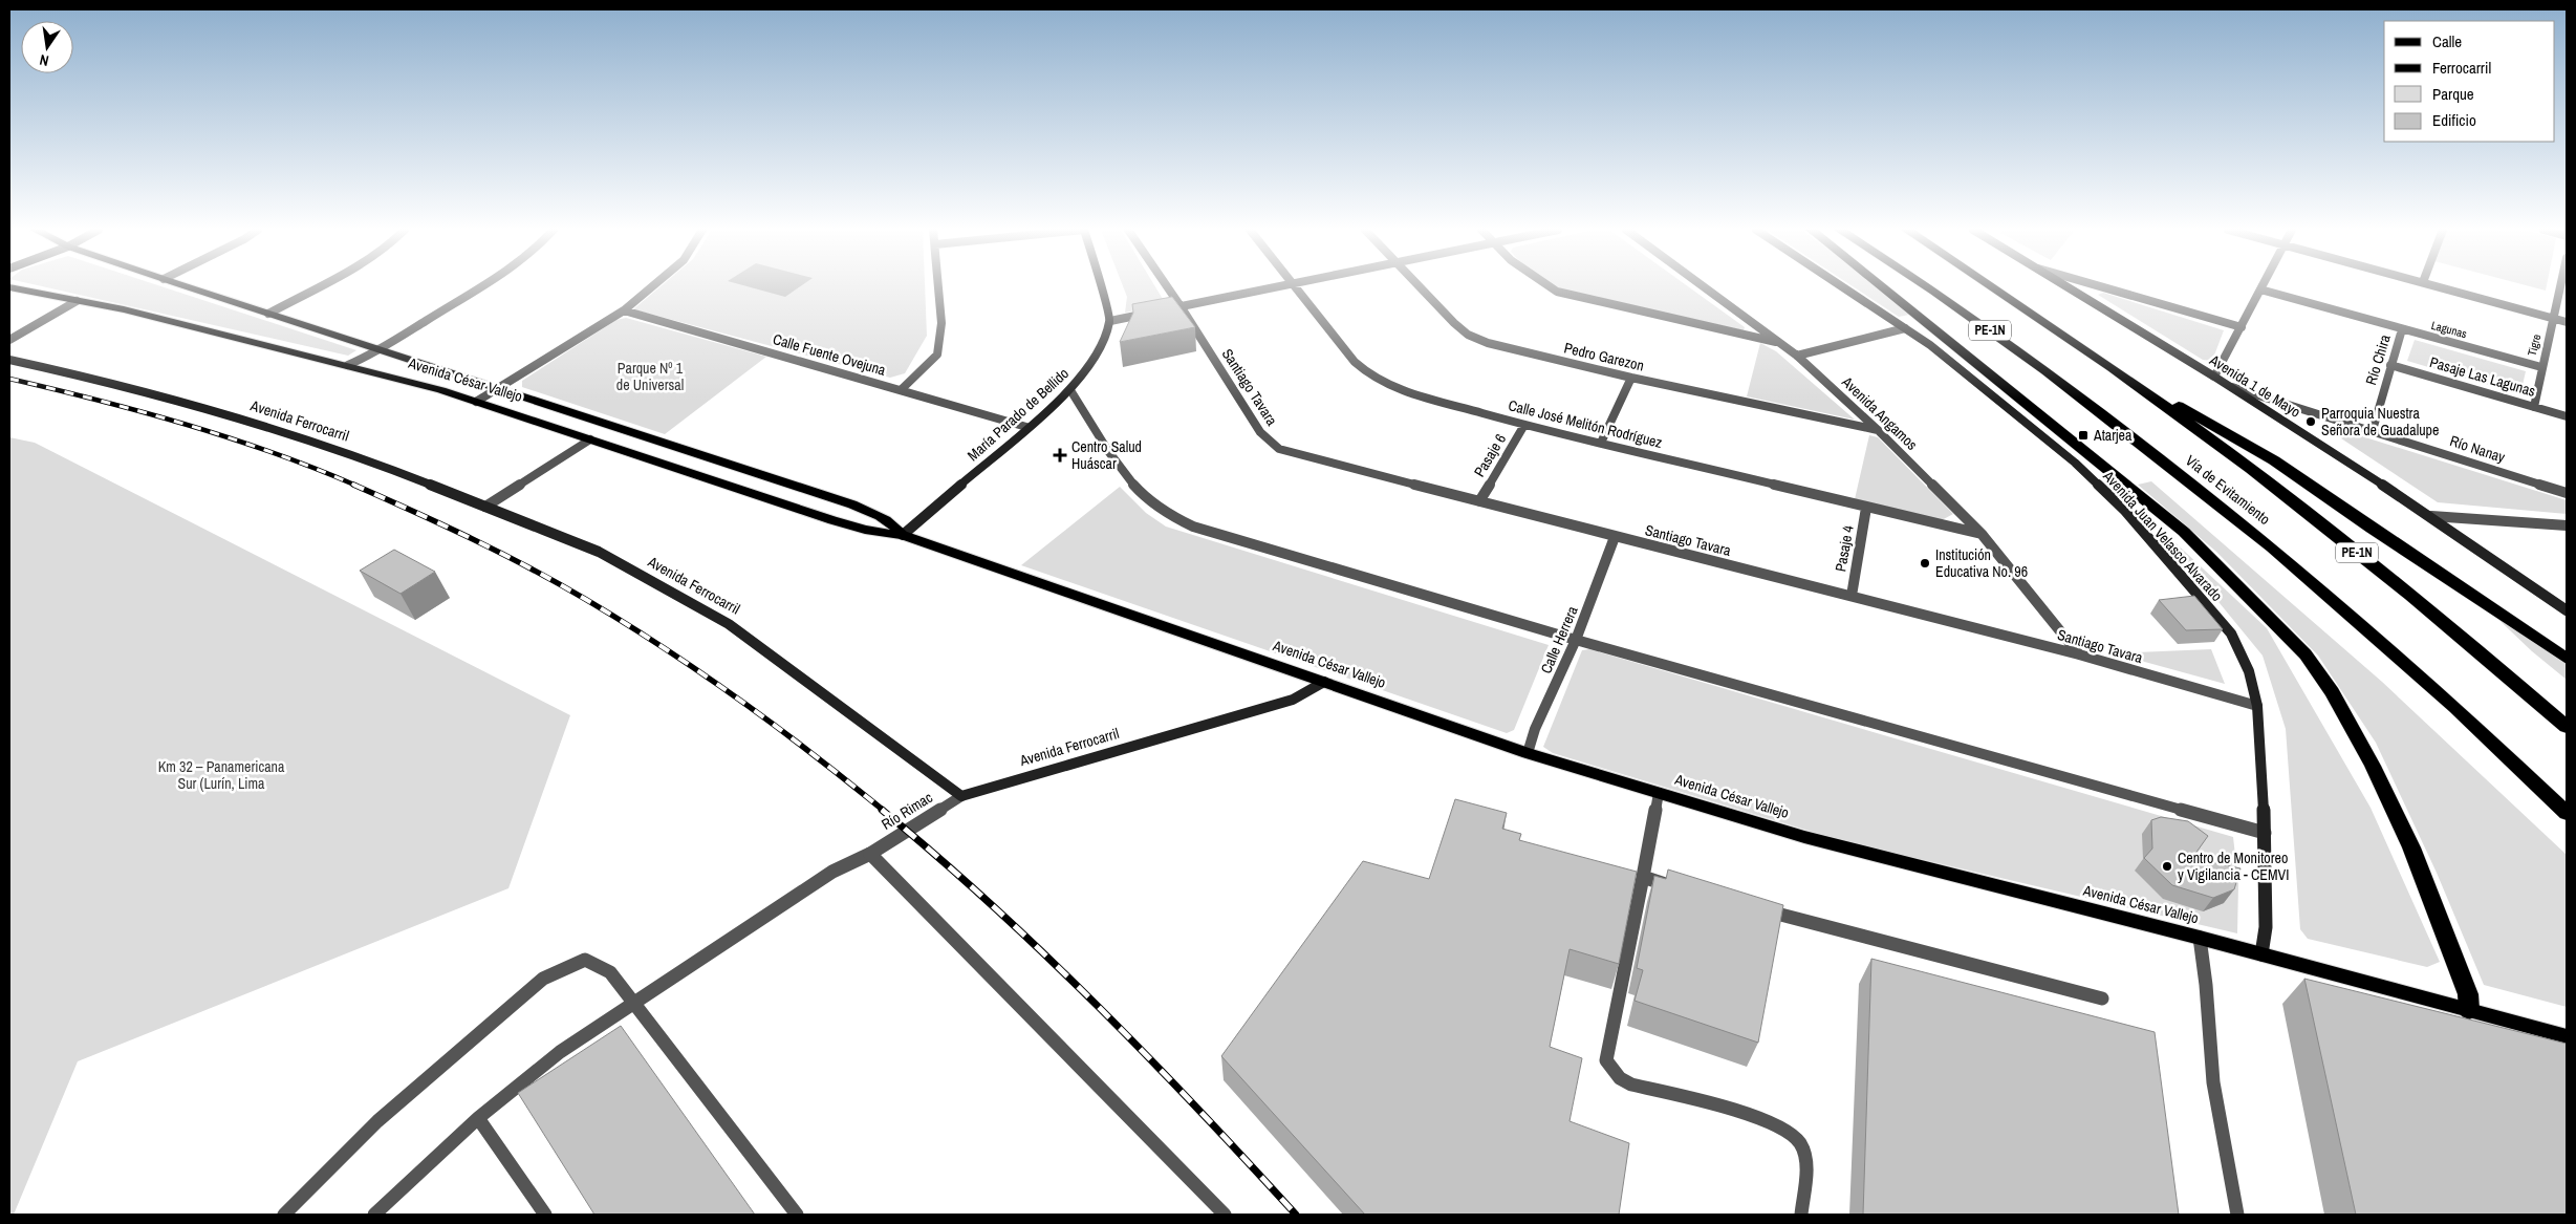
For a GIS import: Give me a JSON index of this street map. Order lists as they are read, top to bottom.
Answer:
{
  "streets": {
    "highway": ["PE-1N", "Vía de Evitamiento"],
    "main road": ["Avenida César Vallejo"],
    "street": [
      "Lagunas",
      "Tigre",
      "Calle Fuente Ovejuna",
      "Pedro Garezon",
      "Río Chira",
      "Pasaje Las Lagunas",
      "Avenida 1 de Mayo",
      "Santiago Tavara",
      "Avenida Angamos",
      "María Parado de Bellido",
      "Avenida Ferrocarril",
      "Calle José Melitón Rodríguez",
      "Río Nanay",
      "Pasaje 6",
      "Avenida Juan Velasco Alvarado",
      "Pasaje 4",
      "Calle Herrera",
      "Río Rimac"
    ]
  },
  "crossings": [
    ["Lagunas", "Tigre"],
    ["Lagunas", "Río Chira"],
    ["Tigre", "Pasaje Las Lagunas"],
    ["Calle Fuente Ovejuna", "María Parado de Bellido"],
    ["Pedro Garezon", "Avenida Angamos"],
    ["Río Chira", "Pasaje Las Lagunas"],
    ["Río Chira", "Río Nanay"],
    ["Avenida César Vallejo", "María Parado de Bellido"],
    ["Avenida César Vallejo", "Avenida Ferrocarril"],
    ["Avenida César Vallejo", "Avenida Juan Velasco Alvarado"],
    ["Avenida César Vallejo", "Calle Herrera"],
    ["Avenida 1 de Mayo", "Río Nanay"],
    ["Santiago Tavara", "Avenida Angamos"],
    ["Santiago Tavara", "Pasaje 6"],
    ["Santiago Tavara", "Avenida Juan Velasco Alvarado"],
    ["Santiago Tavara", "Pasaje 4"],
    ["Santiago Tavara", "Calle Herrera"],
    ["Avenida Angamos", "Calle José Melitón Rodríguez"],
    ["Avenida Ferrocarril", "Río Rimac"],
    ["Calle José Melitón Rodríguez", "Pasaje 6"],
    ["Calle José Melitón Rodríguez", "Pasaje 4"]
  ],
  "parks": ["Parque Nº 1 de Universal", "Km 32 – Panamericana Sur (Lurín, Lima"],
  "places": {
    "other": ["Parroquia Nuestra Señora de Guadalupe", "Institución Educativa No. 96", "Centro de Monitoreo y Vigilancia - CEMVI"],
    "transit": ["Atarjea"],
    "health": ["Centro Salud Huáscar"]
  },
  "legend": [
    "Calle",
    "Ferrocarril",
    "Parque",
    "Edificio"
  ],
  "north": "bottom"
}
